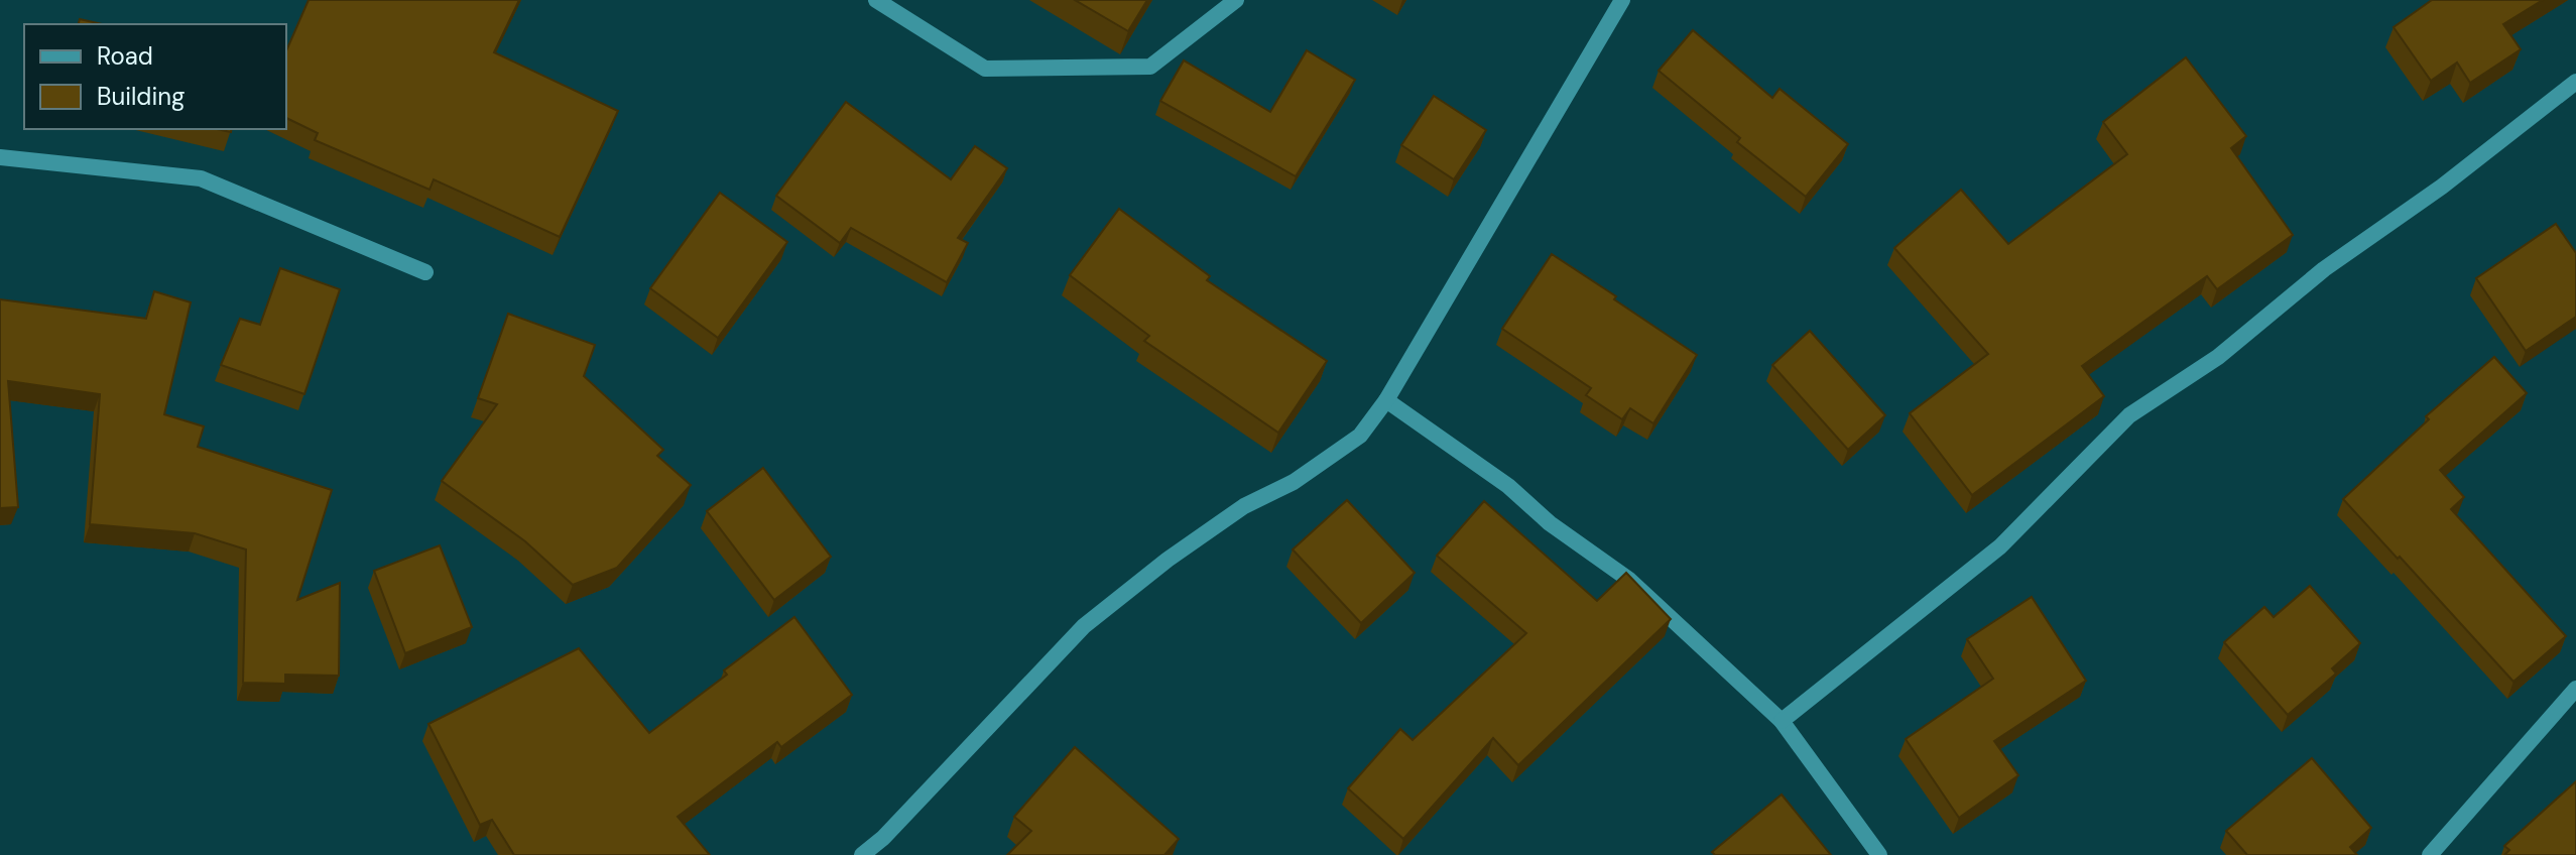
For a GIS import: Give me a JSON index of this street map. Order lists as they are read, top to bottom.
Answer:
{
  "legend": ["Road", "Building"]
}
